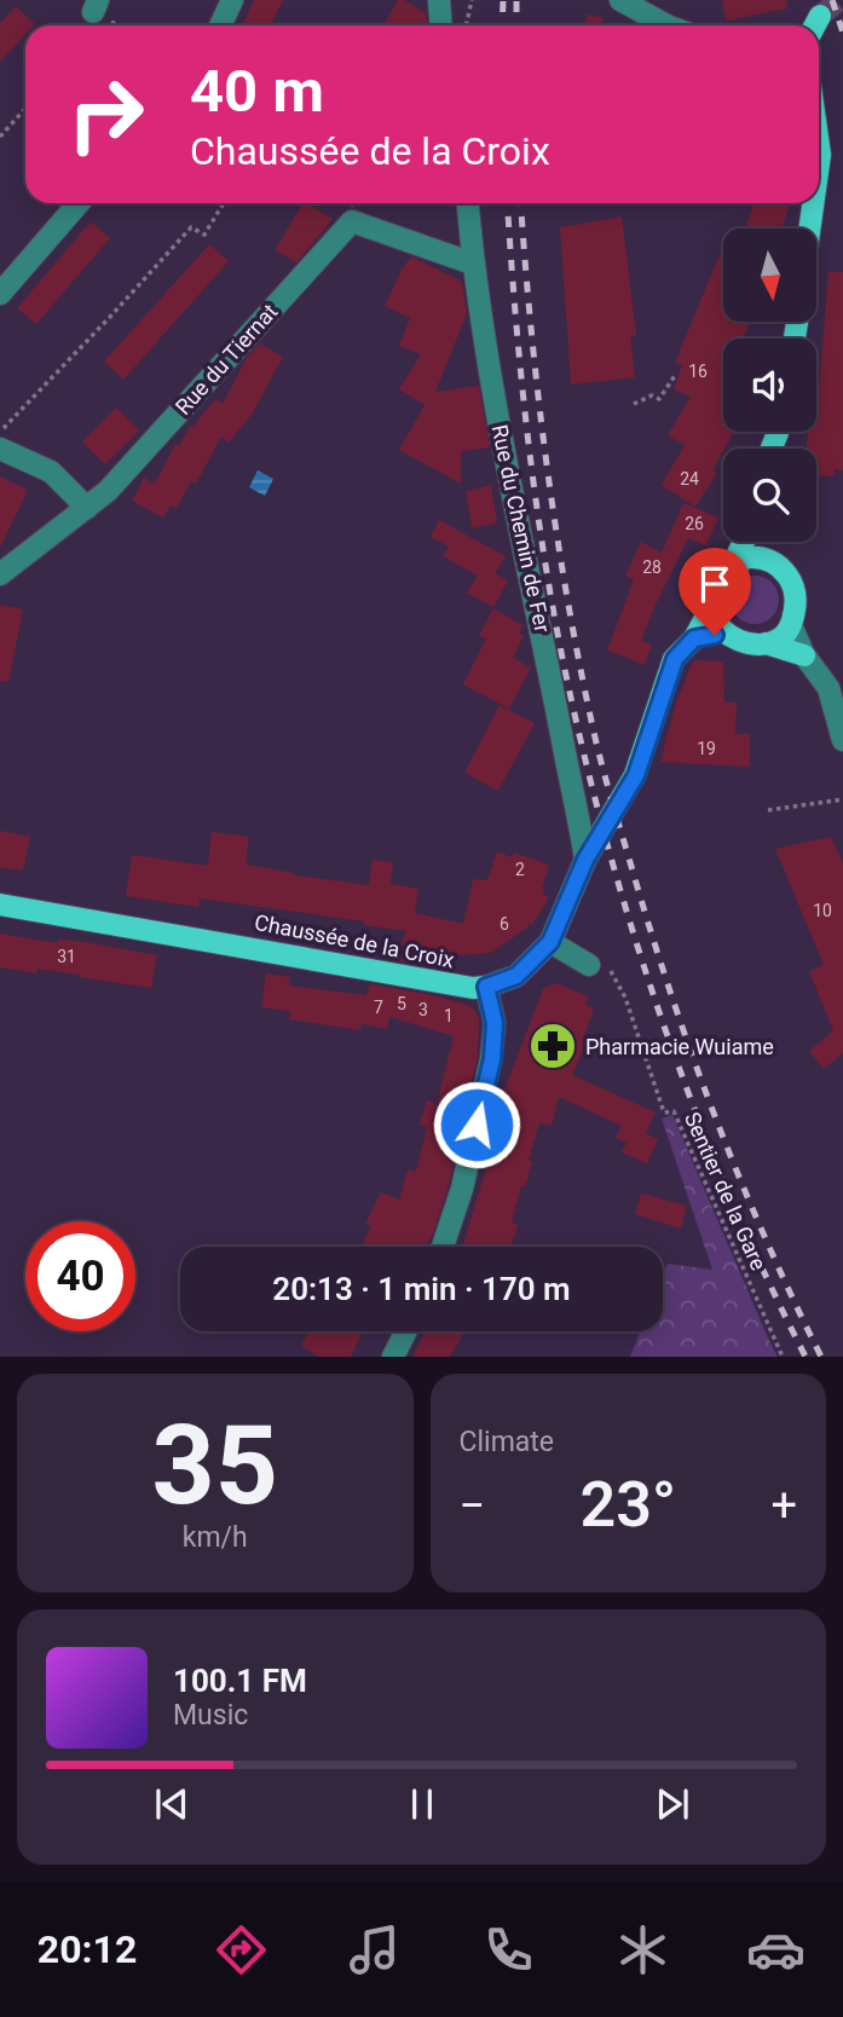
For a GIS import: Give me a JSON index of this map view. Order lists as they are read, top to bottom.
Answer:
{
  "streets": {
    "main road": ["Chaussée de la Croix"],
    "street": ["Rue du Tiernat", "Rue du Chemin de Fer"],
    "path": ["Sentier de la Gare"]
  },
  "crossings": [
    ["Rue du Tiernat", "Rue du Chemin de Fer"],
    ["Rue du Chemin de Fer", "Chaussée de la Croix"]
  ],
  "places": {
    "pharmacy": ["Pharmacie Wuiame"]
  },
  "house_numbers": [
    "16",
    "24",
    "26",
    "28",
    "19",
    "2",
    "10",
    "6",
    "31",
    "5",
    "7",
    "3",
    "1"
  ],
  "north": "bottom",
  "page": {
    "turn": ["40 m", "Chaussée de la Croix"],
    "limit": "40",
    "trip": "20:13 · 1 min · 170 m",
    "tile": [
      ["35", "km/h"],
      "Climate"
    ],
    "heat": ["−", "23°", "+"],
    "song": ["100.1 FM", "Music"],
    "tabs": "20:12"
  }
}
